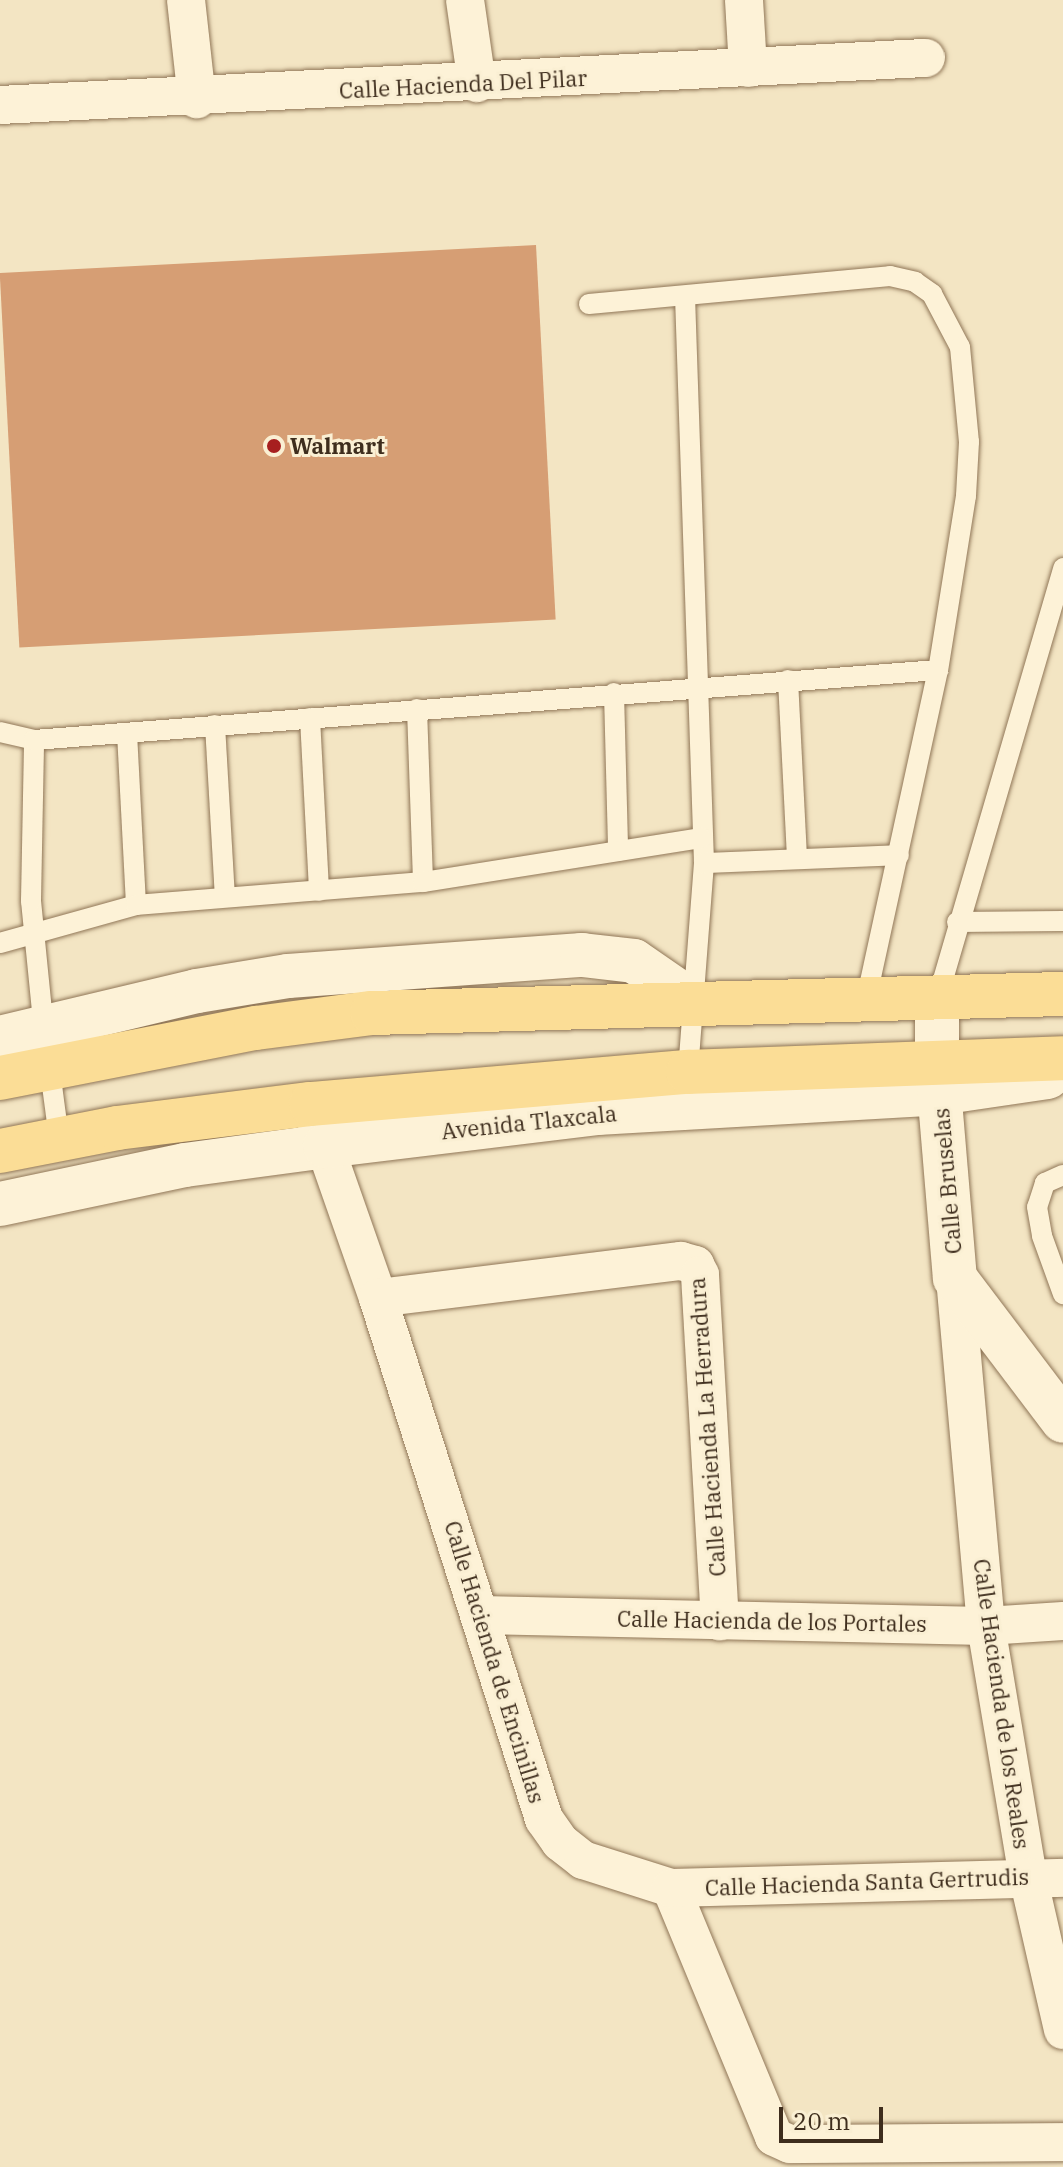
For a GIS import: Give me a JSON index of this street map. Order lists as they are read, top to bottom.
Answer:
{
  "streets": {
    "main road": ["Avenida Tlaxcala"],
    "street": [
      "Calle Hacienda Del Pilar",
      "Calle Bruselas",
      "Calle Hacienda La Herradura",
      "Calle Hacienda de los Portales",
      "Calle Hacienda de Encinillas",
      "Calle Hacienda de los Reales",
      "Calle Hacienda Santa Gertrudis"
    ]
  },
  "crossings": [
    ["Avenida Tlaxcala", "Calle Bruselas"],
    ["Avenida Tlaxcala", "Calle Hacienda de Encinillas"],
    ["Calle Bruselas", "Calle Hacienda de los Reales"],
    ["Calle Hacienda La Herradura", "Calle Hacienda de los Portales"],
    ["Calle Hacienda La Herradura", "Calle Hacienda de Encinillas"],
    ["Calle Hacienda de los Portales", "Calle Hacienda de Encinillas"],
    ["Calle Hacienda de los Portales", "Calle Hacienda de los Reales"],
    ["Calle Hacienda de Encinillas", "Calle Hacienda Santa Gertrudis"],
    ["Calle Hacienda de los Reales", "Calle Hacienda Santa Gertrudis"]
  ],
  "places": ["Walmart"],
  "scale_bar": "20 m"
}
